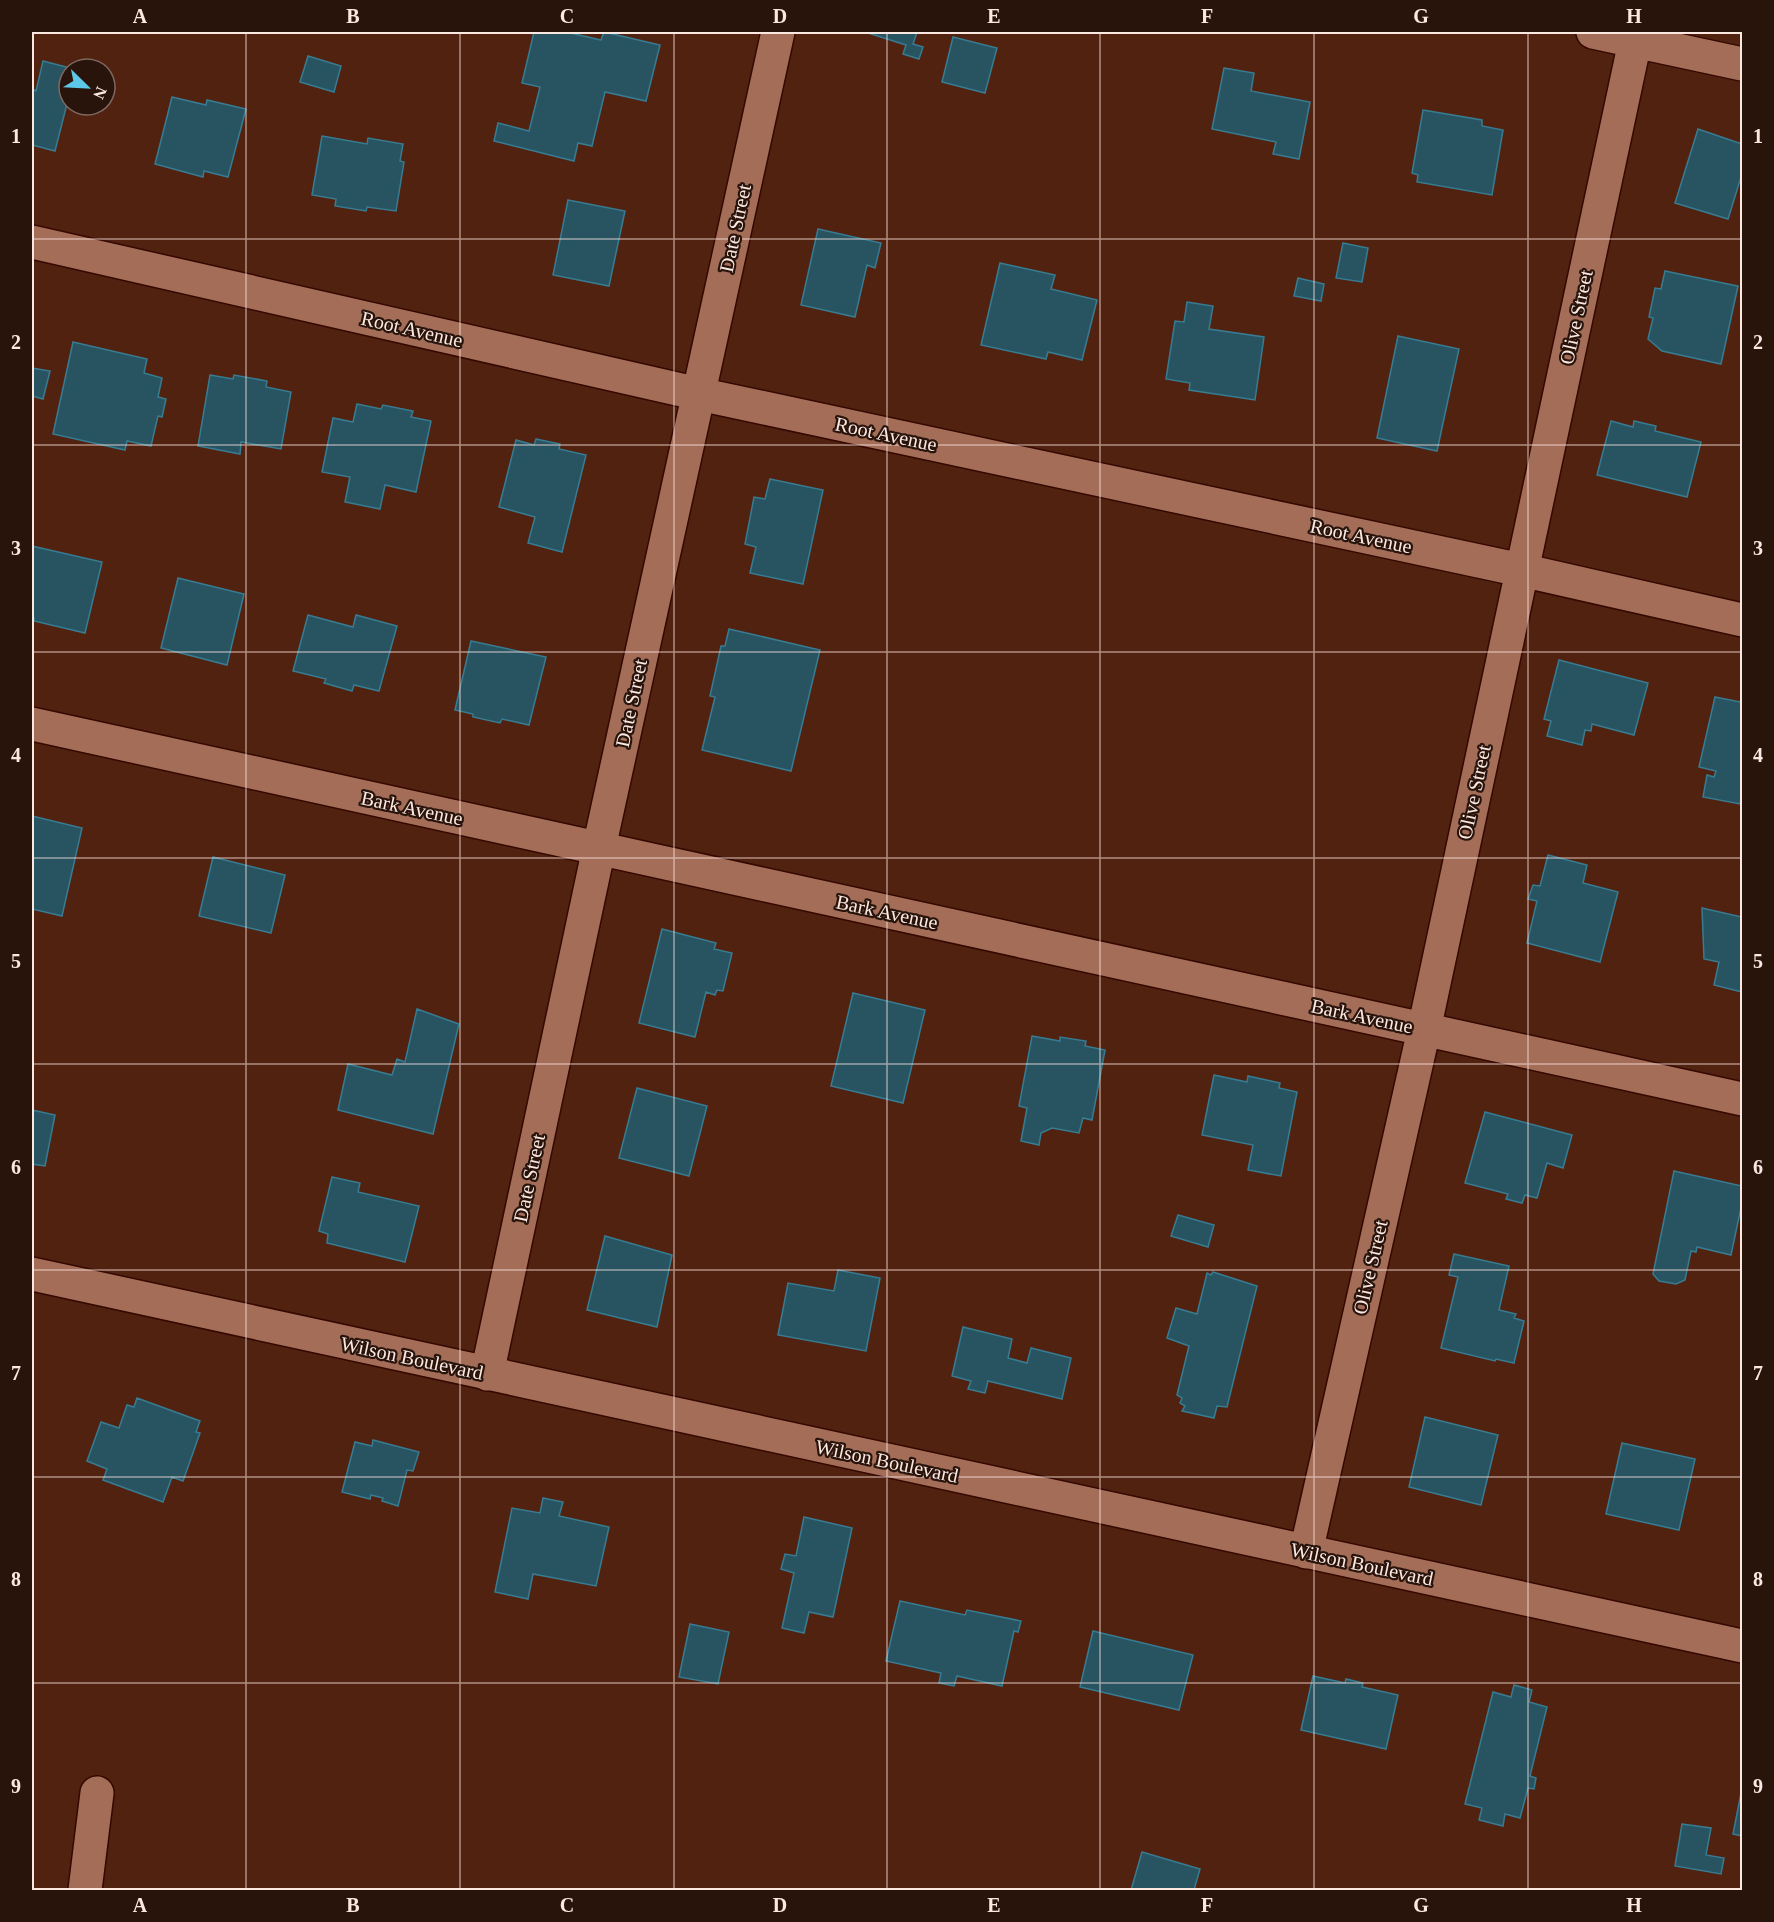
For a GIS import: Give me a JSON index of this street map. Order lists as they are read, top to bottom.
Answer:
{
  "streets": {
    "street": [
      "Date Street",
      "Olive Street",
      "Root Avenue",
      "Bark Avenue",
      "Wilson Boulevard"
    ]
  },
  "crossings": [
    ["Date Street", "Root Avenue"],
    ["Date Street", "Bark Avenue"],
    ["Date Street", "Wilson Boulevard"],
    ["Olive Street", "Root Avenue"],
    ["Olive Street", "Bark Avenue"],
    ["Olive Street", "Wilson Boulevard"]
  ],
  "north": "bottom right",
  "grid": {
    "columns": [
      "A",
      "B",
      "C",
      "D",
      "E",
      "F",
      "G",
      "H"
    ],
    "rows": [
      "1",
      "2",
      "3",
      "4",
      "5",
      "6",
      "7",
      "8",
      "9"
    ]
  }
}
